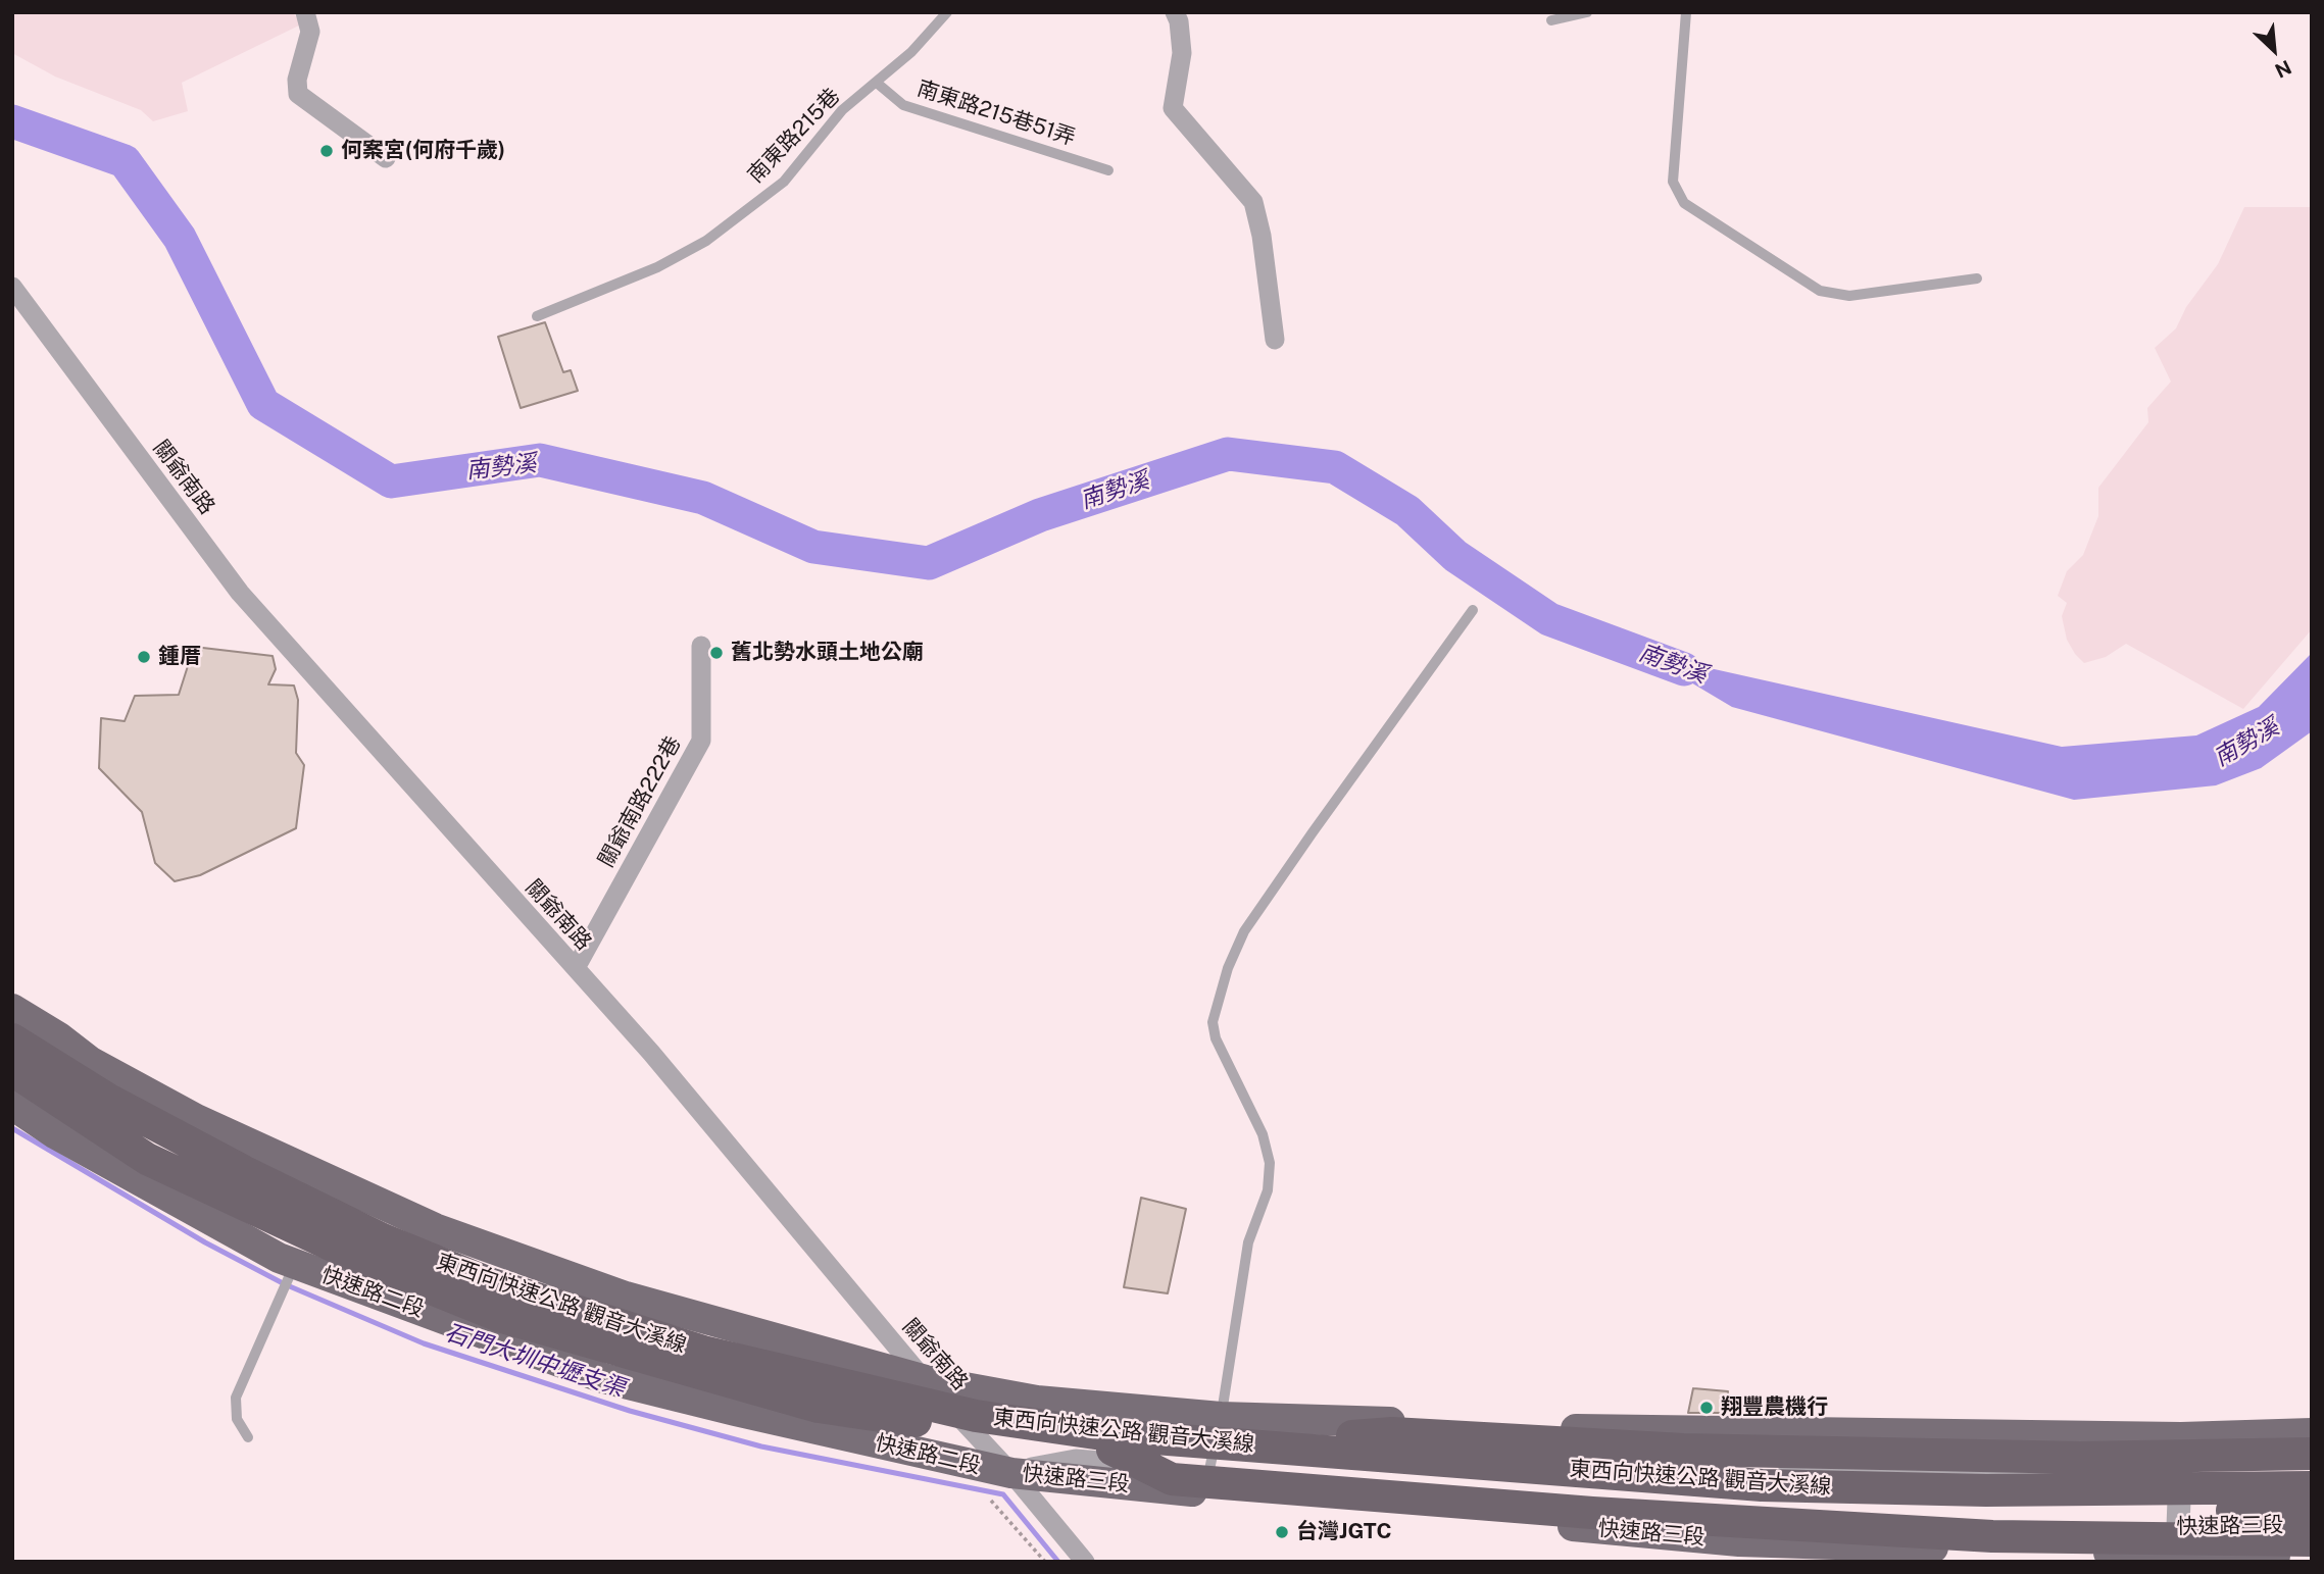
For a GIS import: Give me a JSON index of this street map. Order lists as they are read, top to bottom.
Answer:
{
  "streets": {
    "highway": ["東西向快速公路 觀音大溪線"],
    "main road": ["快速路二段", "快速路三段"],
    "street": ["關爺南路", "關爺南路222巷"],
    "lane": ["南東路215巷51弄", "南東路215巷"]
  },
  "crossings": [
    ["南東路215巷51弄", "南東路215巷"],
    ["關爺南路", "關爺南路222巷"],
    ["關爺南路", "快速路二段"],
    ["關爺南路", "快速路三段"],
    ["快速路二段", "快速路三段"],
    ["東西向快速公路 觀音大溪線", "快速路三段"]
  ],
  "water": ["南勢溪", "石門大圳中壢支渠"],
  "places": [
    "何案宮(何府千歲)",
    "舊北勢水頭土地公廟",
    "鍾厝",
    "翔豐農機行",
    "台灣JGTC"
  ],
  "north": "bottom right"
}
